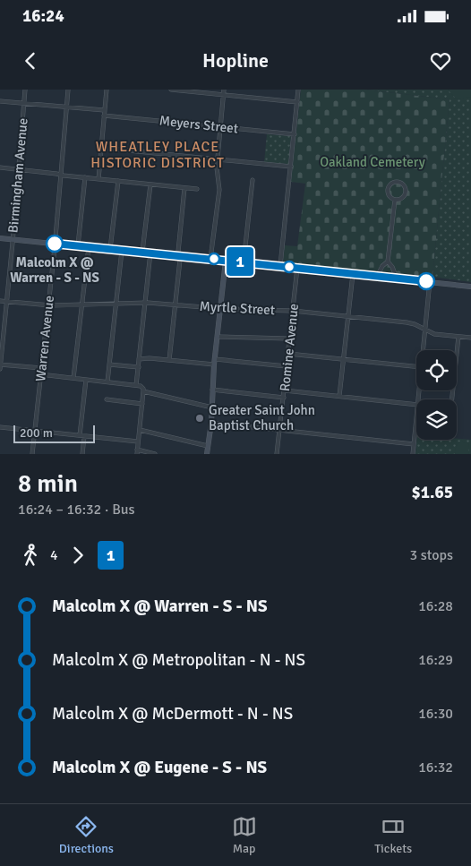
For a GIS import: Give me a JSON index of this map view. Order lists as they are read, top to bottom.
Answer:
{
  "streets": {
    "street": [
      "Meyers Street",
      "Birmingham Avenue",
      "Myrtle Street",
      "Warren Avenue",
      "Romine Avenue"
    ]
  },
  "crossings": [
    ["Birmingham Avenue", "Myrtle Street"],
    ["Myrtle Street", "Warren Avenue"],
    ["Myrtle Street", "Romine Avenue"]
  ],
  "districts": ["WHEATLEY PLACE HISTORIC DISTRICT"],
  "parks": ["Oakland Cemetery"],
  "places": ["Malcolm X @ Warren - S - NS", "Greater Saint John Baptist Church"],
  "lines": ["bus line 1"],
  "scale_bar": "200 m",
  "page": {
    "status": "16:24",
    "header": "Hopline",
    "on_map": "1",
    "scale": "200 m",
    "heading": ["8 min", "16:24 – 16:32 · Bus", "$1.65"],
    "legs": ["4", "1", "3 stops"],
    "list": [
      {
        "name": "Malcolm X @ Warren - S - NS",
        "value": "16:28"
      },
      {
        "name": "Malcolm X @ Metropolitan - N - NS",
        "value": "16:29"
      },
      {
        "name": "Malcolm X @ McDermott - N - NS",
        "value": "16:30"
      },
      {
        "name": "Malcolm X @ Eugene - S - NS",
        "value": "16:32"
      }
    ],
    "tabs": ["Directions", "Map", "Tickets"]
  }
}
